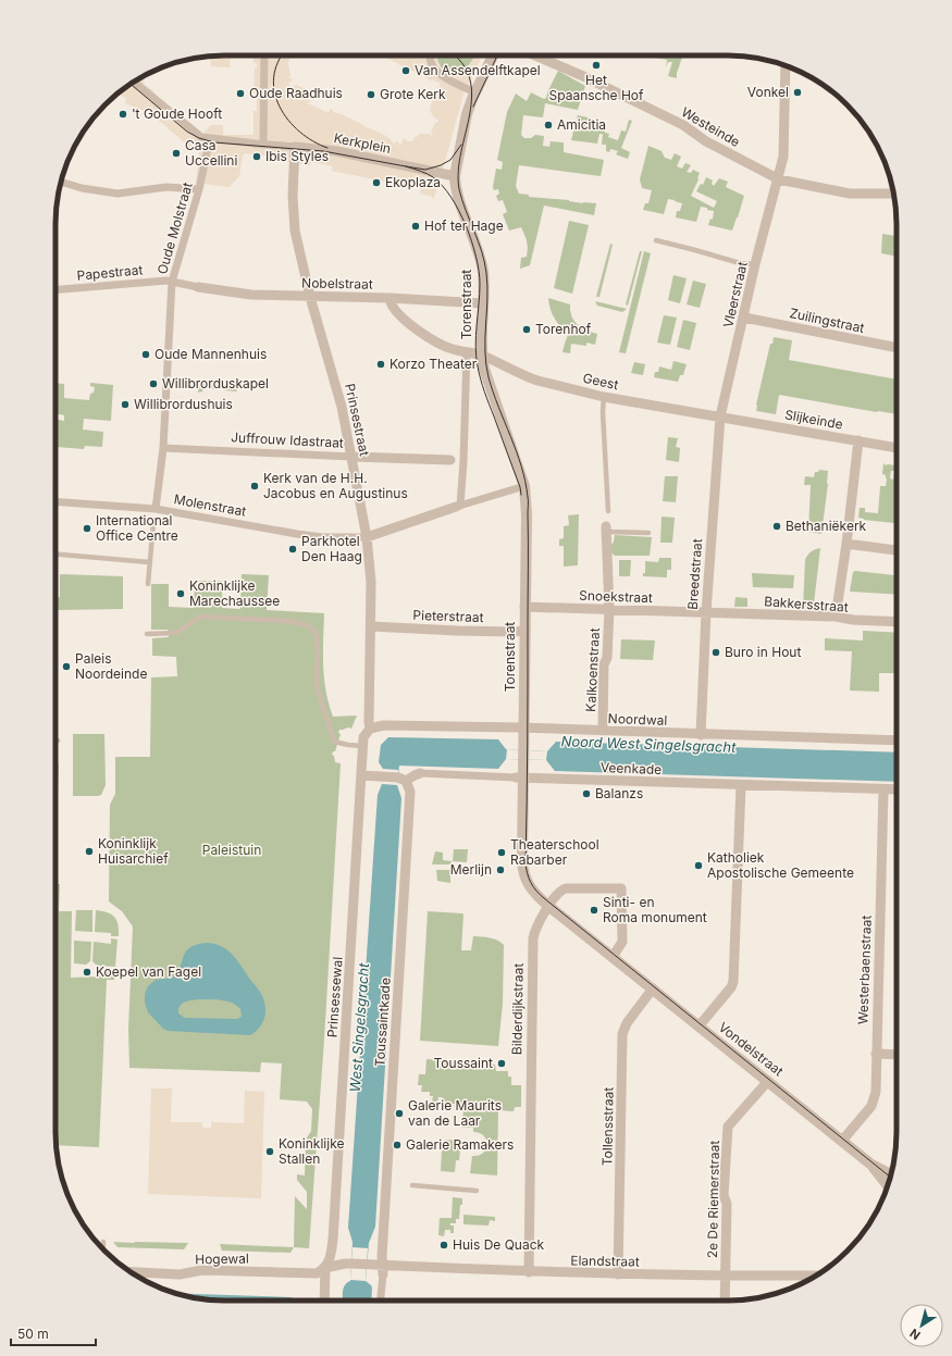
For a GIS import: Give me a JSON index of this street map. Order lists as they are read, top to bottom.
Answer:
{
  "streets": {
    "street": [
      "Westeinde",
      "Kerkplein",
      "Oude Molstraat",
      "Papestraat",
      "Nobelstraat",
      "Vleerstraat",
      "Torenstraat",
      "Zuilingstraat",
      "Geest",
      "Prinsestraat",
      "Slijkeinde",
      "Juffrouw Idastraat",
      "Molenstraat",
      "Breedstraat",
      "Snoekstraat",
      "Bakkersstraat",
      "Pieterstraat",
      "Kalkoenstraat",
      "Noordwal",
      "Veenkade",
      "Westerbaenstraat",
      "Prinsessewal",
      "Bilderdijkstraat",
      "Toussaintkade",
      "Vondelstraat",
      "Tollensstraat",
      "2e De Riemerstraat",
      "Hogewal",
      "Elandstraat"
    ]
  },
  "crossings": [
    ["Westeinde", "Vleerstraat"],
    ["Kerkplein", "Oude Molstraat"],
    ["Kerkplein", "Torenstraat"],
    ["Kerkplein", "Prinsestraat"],
    ["Oude Molstraat", "Papestraat"],
    ["Oude Molstraat", "Nobelstraat"],
    ["Oude Molstraat", "Juffrouw Idastraat"],
    ["Oude Molstraat", "Molenstraat"],
    ["Papestraat", "Nobelstraat"],
    ["Nobelstraat", "Torenstraat"],
    ["Nobelstraat", "Geest"],
    ["Nobelstraat", "Prinsestraat"],
    ["Vleerstraat", "Zuilingstraat"],
    ["Vleerstraat", "Geest"],
    ["Vleerstraat", "Slijkeinde"],
    ["Vleerstraat", "Breedstraat"],
    ["Torenstraat", "Geest"],
    ["Torenstraat", "Juffrouw Idastraat"],
    ["Torenstraat", "Snoekstraat"],
    ["Torenstraat", "Pieterstraat"],
    ["Torenstraat", "Noordwal"],
    ["Torenstraat", "Veenkade"],
    ["Geest", "Slijkeinde"],
    ["Geest", "Breedstraat"],
    ["Prinsestraat", "Juffrouw Idastraat"],
    ["Prinsestraat", "Molenstraat"],
    ["Prinsestraat", "Pieterstraat"],
    ["Prinsestraat", "Noordwal"],
    ["Prinsestraat", "Prinsessewal"],
    ["Slijkeinde", "Breedstraat"],
    ["Breedstraat", "Snoekstraat"],
    ["Breedstraat", "Bakkersstraat"],
    ["Breedstraat", "Noordwal"],
    ["Snoekstraat", "Bakkersstraat"],
    ["Snoekstraat", "Kalkoenstraat"],
    ["Kalkoenstraat", "Noordwal"],
    ["Noordwal", "Prinsessewal"],
    ["Veenkade", "Westerbaenstraat"],
    ["Veenkade", "Toussaintkade"],
    ["Westerbaenstraat", "Vondelstraat"],
    ["Prinsessewal", "Hogewal"],
    ["Bilderdijkstraat", "Vondelstraat"],
    ["Bilderdijkstraat", "Elandstraat"],
    ["Toussaintkade", "Elandstraat"],
    ["Vondelstraat", "Tollensstraat"],
    ["Vondelstraat", "2e De Riemerstraat"],
    ["Tollensstraat", "Elandstraat"],
    ["2e De Riemerstraat", "Elandstraat"],
    ["Hogewal", "Elandstraat"]
  ],
  "water": ["Noord West Singelsgracht", "West Singelsgracht"],
  "parks": ["Paleistuin"],
  "places": [
    "Het Spaansche Hof",
    "Van Assendelftkapel",
    "Vonkel",
    "Oude Raadhuis",
    "Grote Kerk",
    "'t Goude Hooft",
    "Amicitia",
    "Casa Uccellini",
    "Ibis Styles",
    "Ekoplaza",
    "Hof ter Hage",
    "Torenhof",
    "Oude Mannenhuis",
    "Korzo Theater",
    "Willibrorduskapel",
    "Willibrordushuis",
    "Kerk van de H.H. Jacobus en Augustinus",
    "Bethaniëkerk",
    "International Office Centre",
    "Parkhotel Den Haag",
    "Koninklijke Marechaussee",
    "Buro in Hout",
    "Paleis Noordeinde",
    "Balanzs",
    "Koninklijk Huisarchief",
    "Theaterschool Rabarber",
    "Katholiek Apostolische Gemeente",
    "Merlijn",
    "Sinti- en Roma monument",
    "Koepel van Fagel",
    "Toussaint",
    "Galerie Maurits van de Laar",
    "Galerie Ramakers",
    "Koninklijke Stallen",
    "Huis De Quack"
  ],
  "scale_bar": "50 m",
  "north": "bottom left"
}
